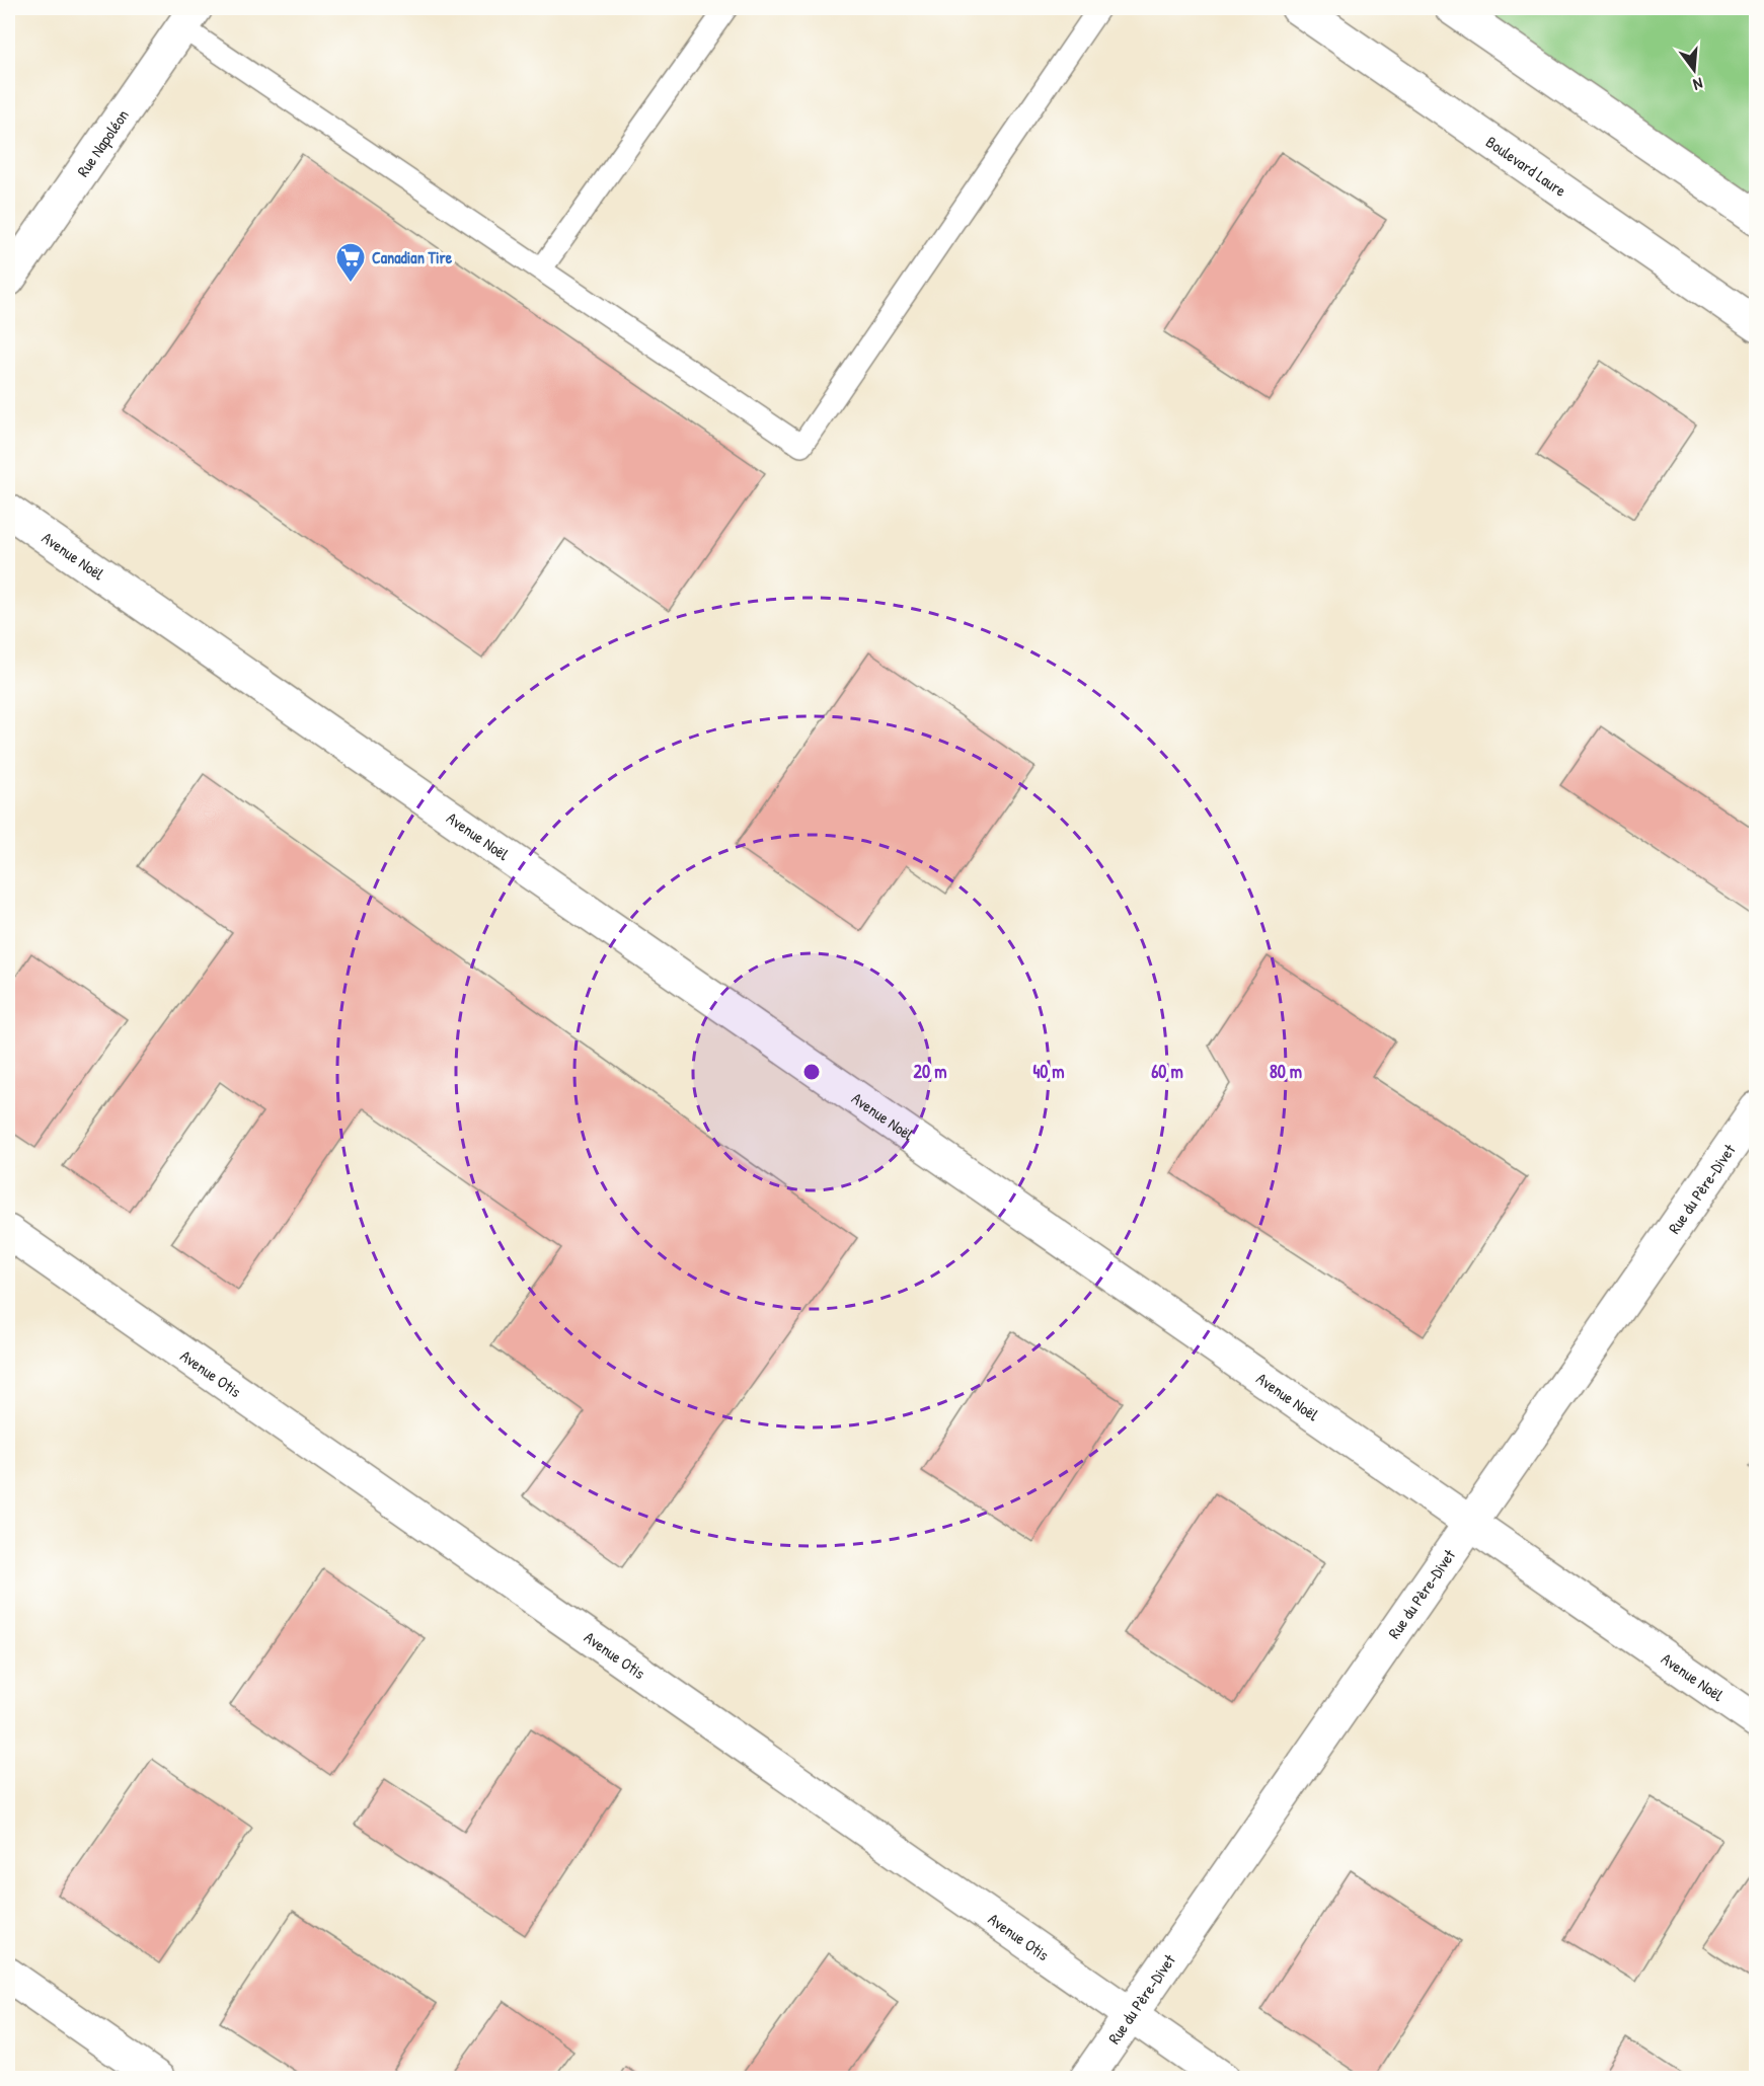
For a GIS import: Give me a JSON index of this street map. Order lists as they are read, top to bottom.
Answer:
{
  "streets": {
    "main road": [
      "Rue Napoléon",
      "Boulevard Laure",
      "Avenue Noël",
      "Rue du Père-Divet",
      "Avenue Otis"
    ]
  },
  "crossings": [
    ["Avenue Noël", "Rue du Père-Divet"],
    ["Rue du Père-Divet", "Avenue Otis"]
  ],
  "places": {
    "supermarket": ["Canadian Tire"]
  },
  "north": "bottom",
  "rings": [
    "20 m",
    "40 m",
    "60 m",
    "80 m"
  ]
}
